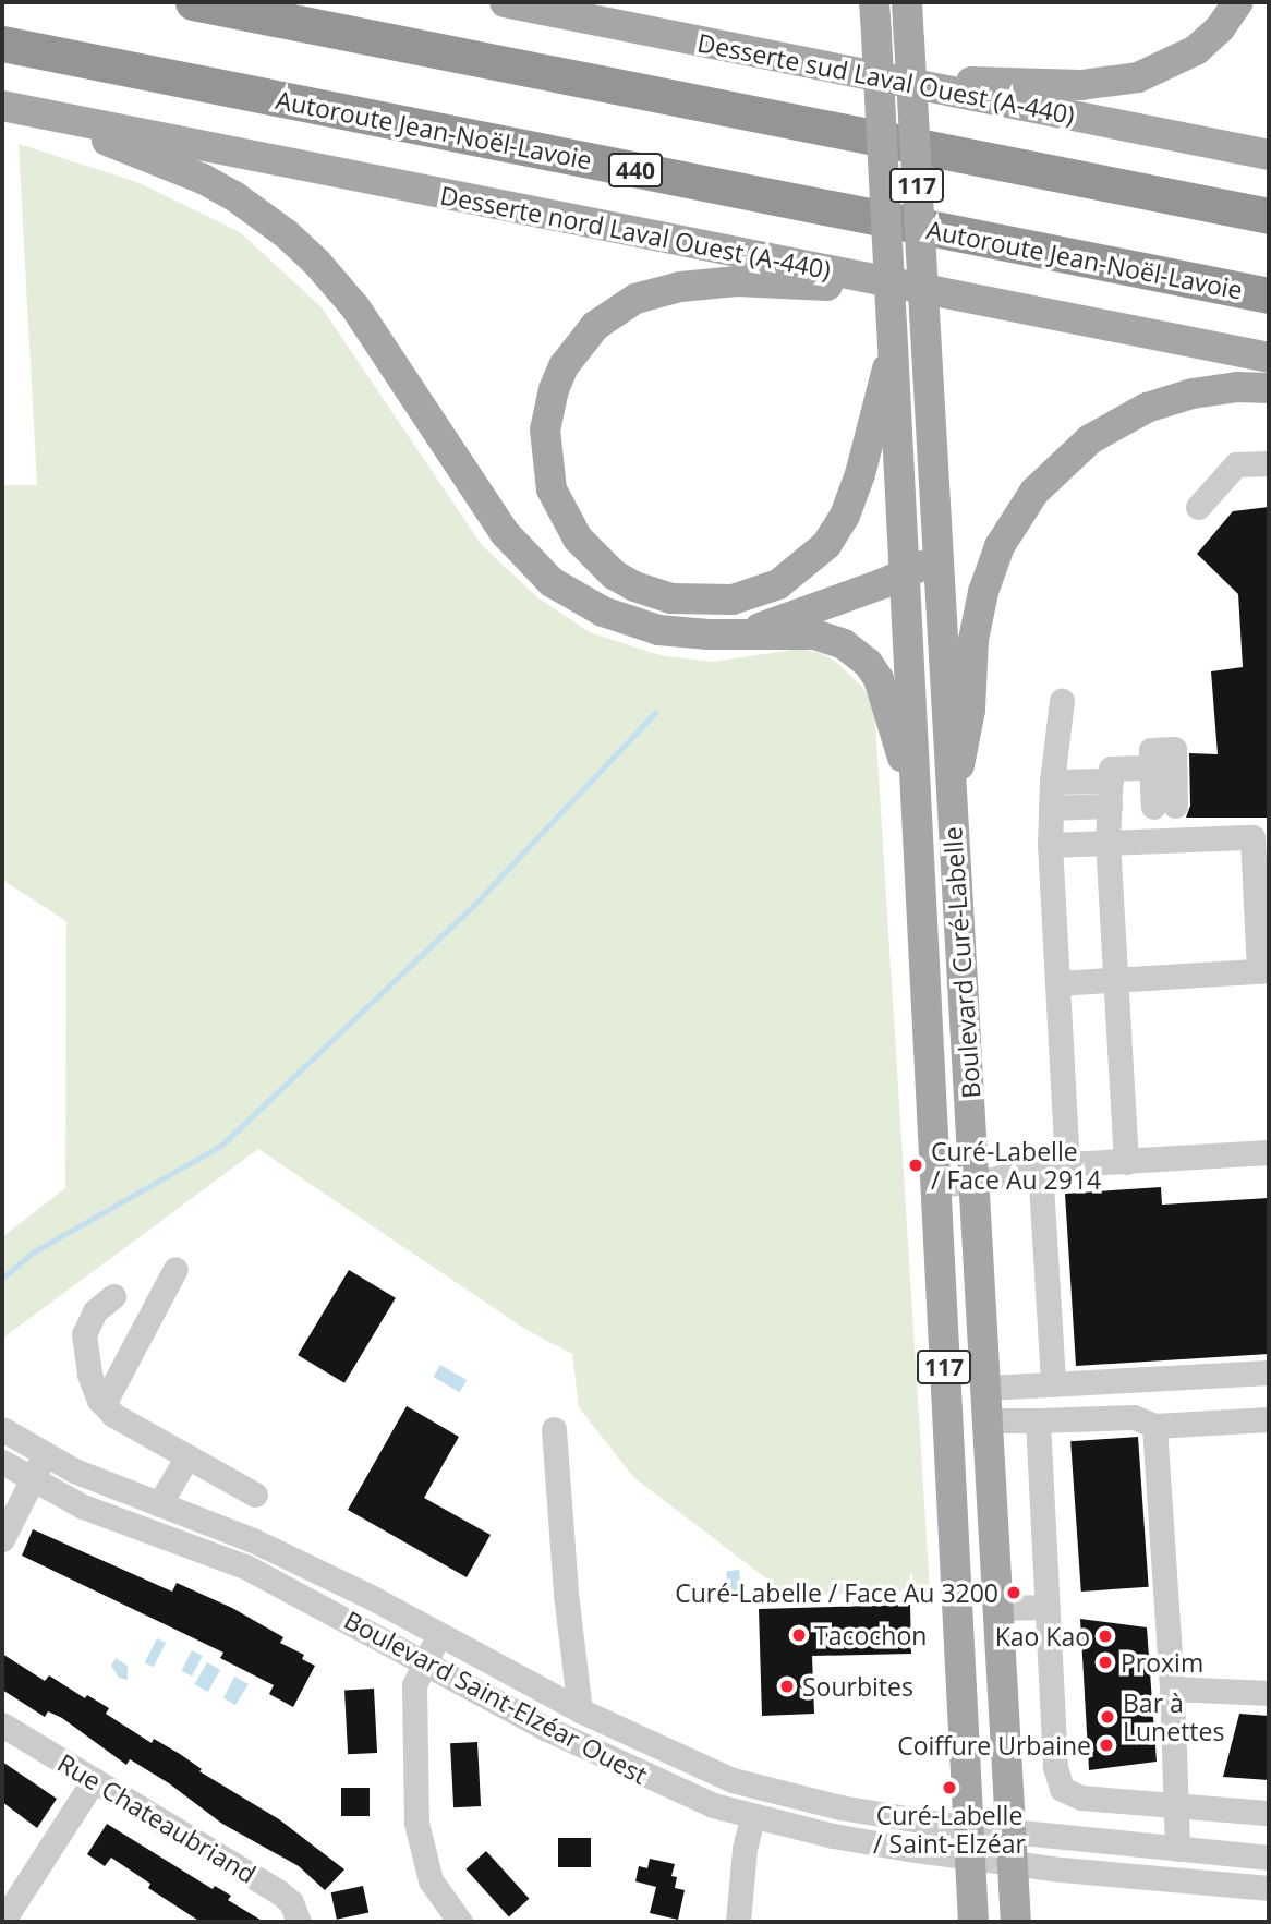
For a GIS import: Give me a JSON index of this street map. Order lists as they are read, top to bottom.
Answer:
{
  "streets": {
    "highway": ["Autoroute Jean-Noël-Lavoie", "440"],
    "main road": [
      "Desserte sud Laval Ouest (A-440)",
      "117",
      "Desserte nord Laval Ouest (A-440)",
      "Boulevard Curé-Labelle"
    ],
    "street": ["Boulevard Saint-Elzéar Ouest", "Rue Chateaubriand"]
  },
  "crossings": [
    ["Boulevard Curé-Labelle", "Boulevard Saint-Elzéar Ouest"]
  ],
  "places": [
    "Curé-Labelle / Face Au 2914",
    "Curé-Labelle / Face Au 3200",
    "Tacochon",
    "Kao Kao",
    "Proxim",
    "Sourbites",
    "Bar à Lunettes",
    "Coiffure Urbaine",
    "Curé-Labelle / Saint-Elzéar"
  ]
}
